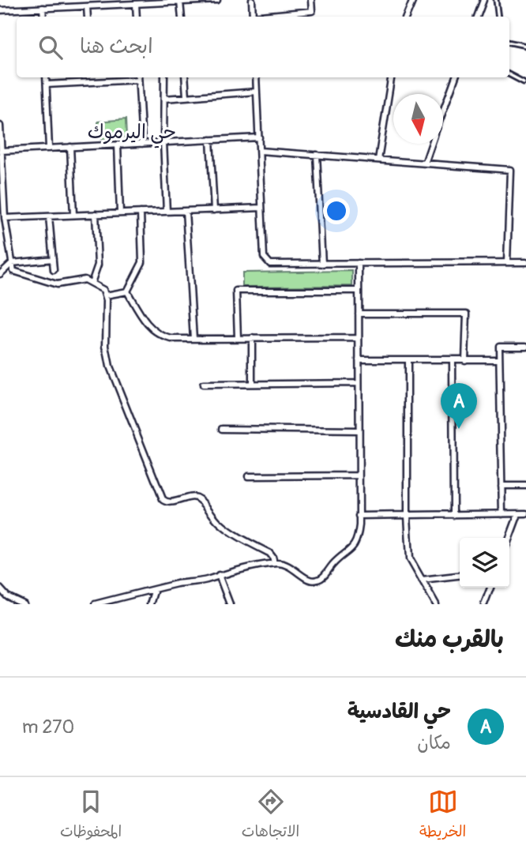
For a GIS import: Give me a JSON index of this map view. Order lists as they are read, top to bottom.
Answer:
{
  "districts": ["حي اليرموك"],
  "north": "bottom",
  "page": {
    "search": "ابحث هنا",
    "pins": "A",
    "heading": "بالقرب منك",
    "list": [
      {
        "mark": "A",
        "name": "حي القادسية",
        "note": "مكان",
        "value": "270 m"
      }
    ],
    "nav": ["الخريطة", "الاتجاهات", "المحفوظات"]
  }
}
